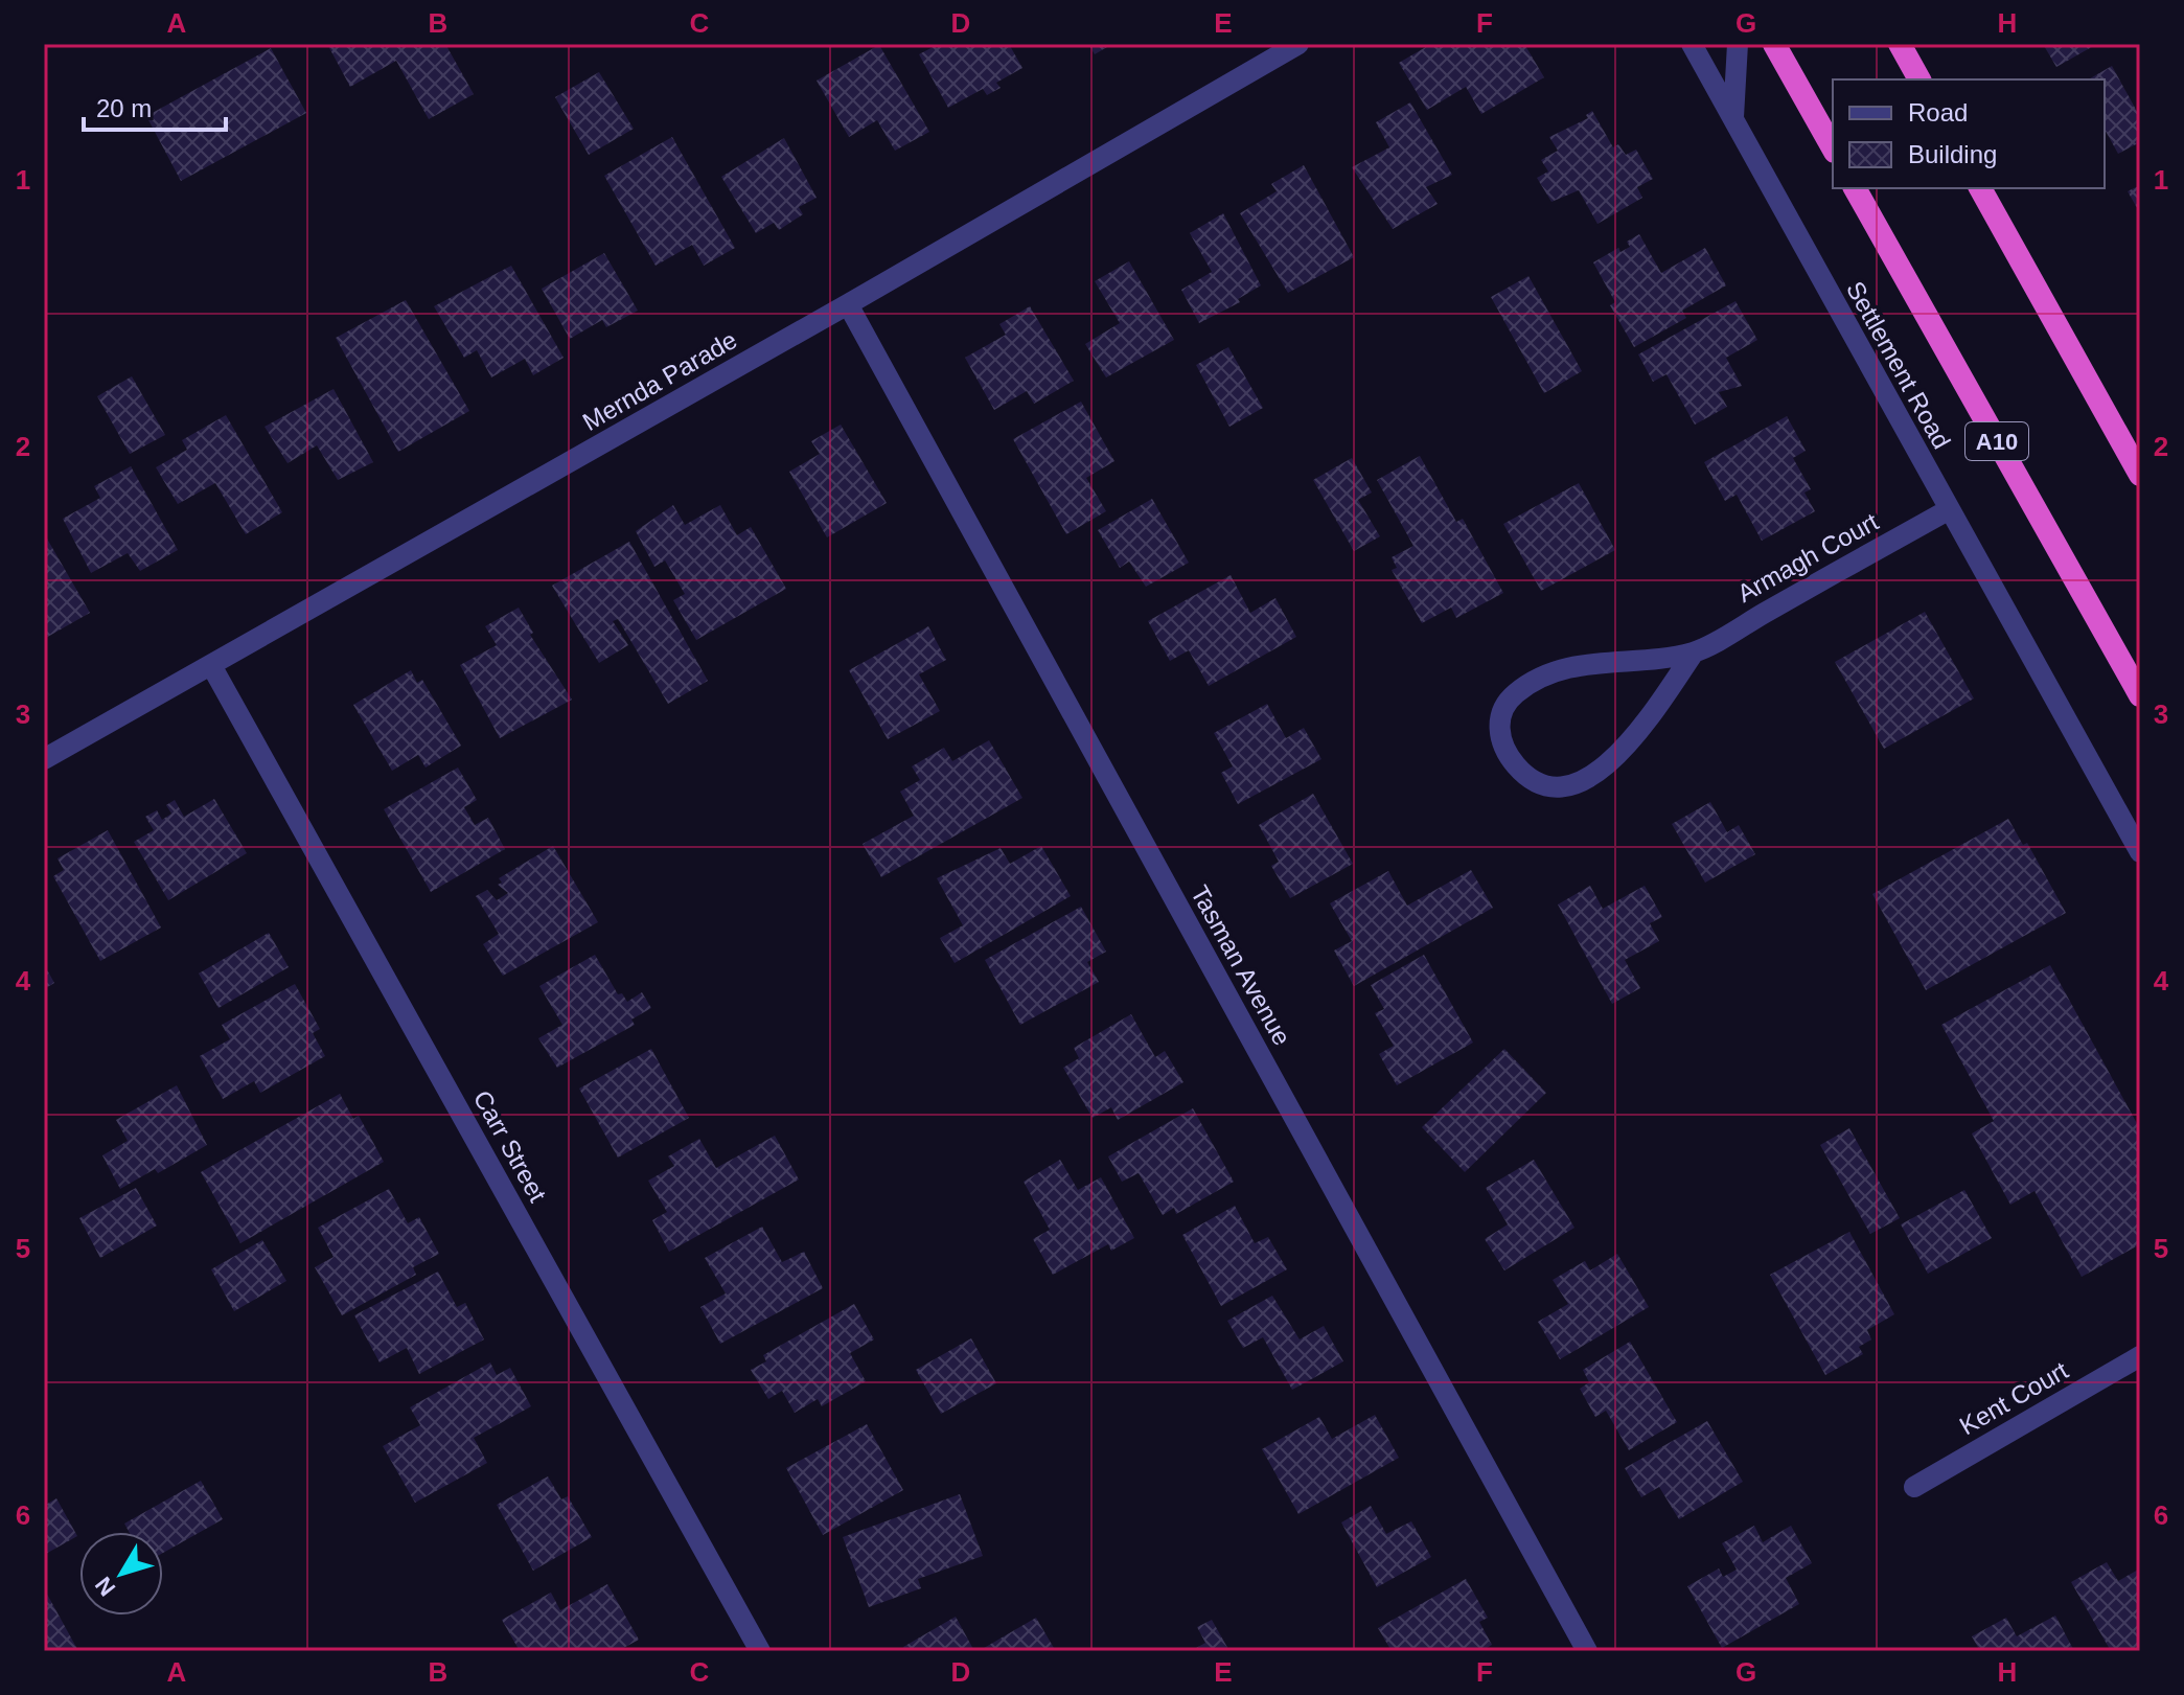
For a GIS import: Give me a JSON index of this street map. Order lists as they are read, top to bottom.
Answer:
{
  "streets": {
    "highway": ["Settlement Road", "A10"],
    "street": [
      "Mernda Parade",
      "Armagh Court",
      "Tasman Avenue",
      "Carr Street",
      "Kent Court"
    ]
  },
  "crossings": [
    ["Settlement Road", "Armagh Court"],
    ["Mernda Parade", "Tasman Avenue"],
    ["Mernda Parade", "Carr Street"]
  ],
  "legend": ["Road", "Building"],
  "scale_bar": "20 m",
  "north": "bottom left",
  "grid": {
    "columns": [
      "A",
      "B",
      "C",
      "D",
      "E",
      "F",
      "G",
      "H"
    ],
    "rows": [
      "1",
      "2",
      "3",
      "4",
      "5",
      "6"
    ]
  }
}
